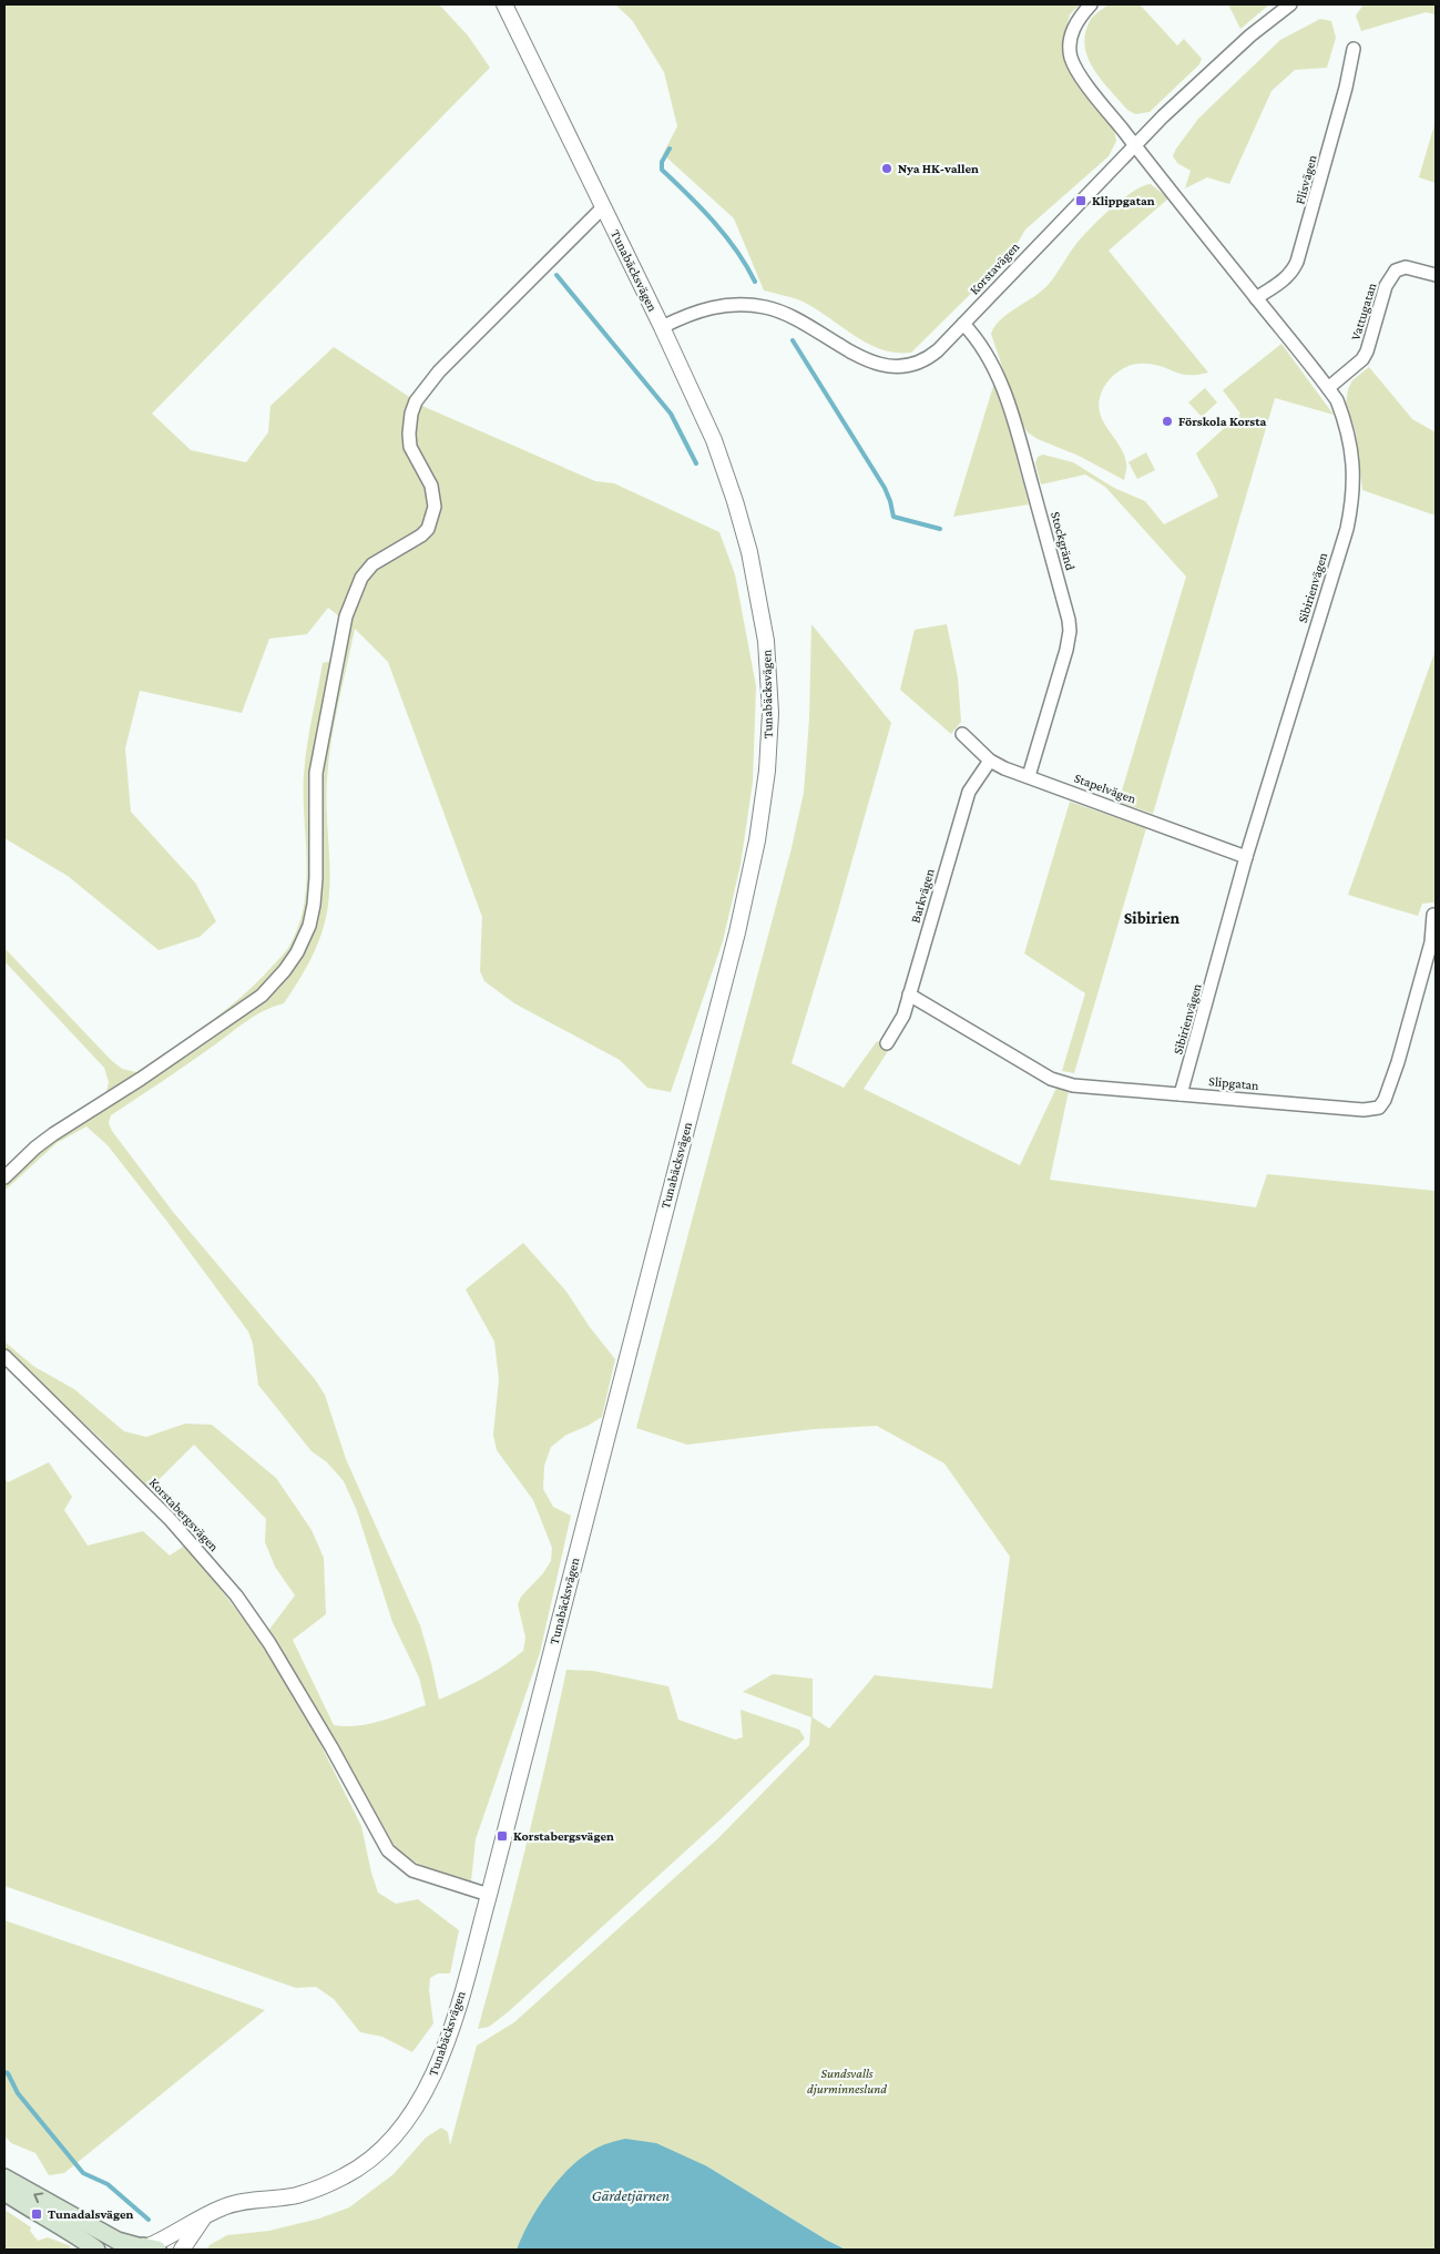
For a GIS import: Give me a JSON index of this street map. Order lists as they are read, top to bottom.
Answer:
{
  "streets": {
    "street": [
      "Flisvägen",
      "Korstavägen",
      "Tunabäcksvägen",
      "Vattugatan",
      "Stockgränd",
      "Sibirienvägen",
      "Stapelvägen",
      "Barkvägen",
      "Slipgatan",
      "Korstabergsvägen"
    ]
  },
  "crossings": [
    ["Flisvägen", "Sibirienvägen"],
    ["Korstavägen", "Tunabäcksvägen"],
    ["Korstavägen", "Stockgränd"],
    ["Korstavägen", "Sibirienvägen"],
    ["Tunabäcksvägen", "Korstabergsvägen"],
    ["Vattugatan", "Sibirienvägen"],
    ["Stockgränd", "Stapelvägen"],
    ["Sibirienvägen", "Stapelvägen"],
    ["Sibirienvägen", "Slipgatan"],
    ["Stapelvägen", "Barkvägen"],
    ["Barkvägen", "Slipgatan"]
  ],
  "districts": ["Sibirien"],
  "water": ["Gärdetjärnen"],
  "parks": ["Sundsvalls djurminneslund"],
  "places": {
    "other": ["Nya HK-vallen", "Förskola Korsta"],
    "transit": ["Klippgatan", "Korstabergsvägen", "Tunadalsvägen"]
  }
}
